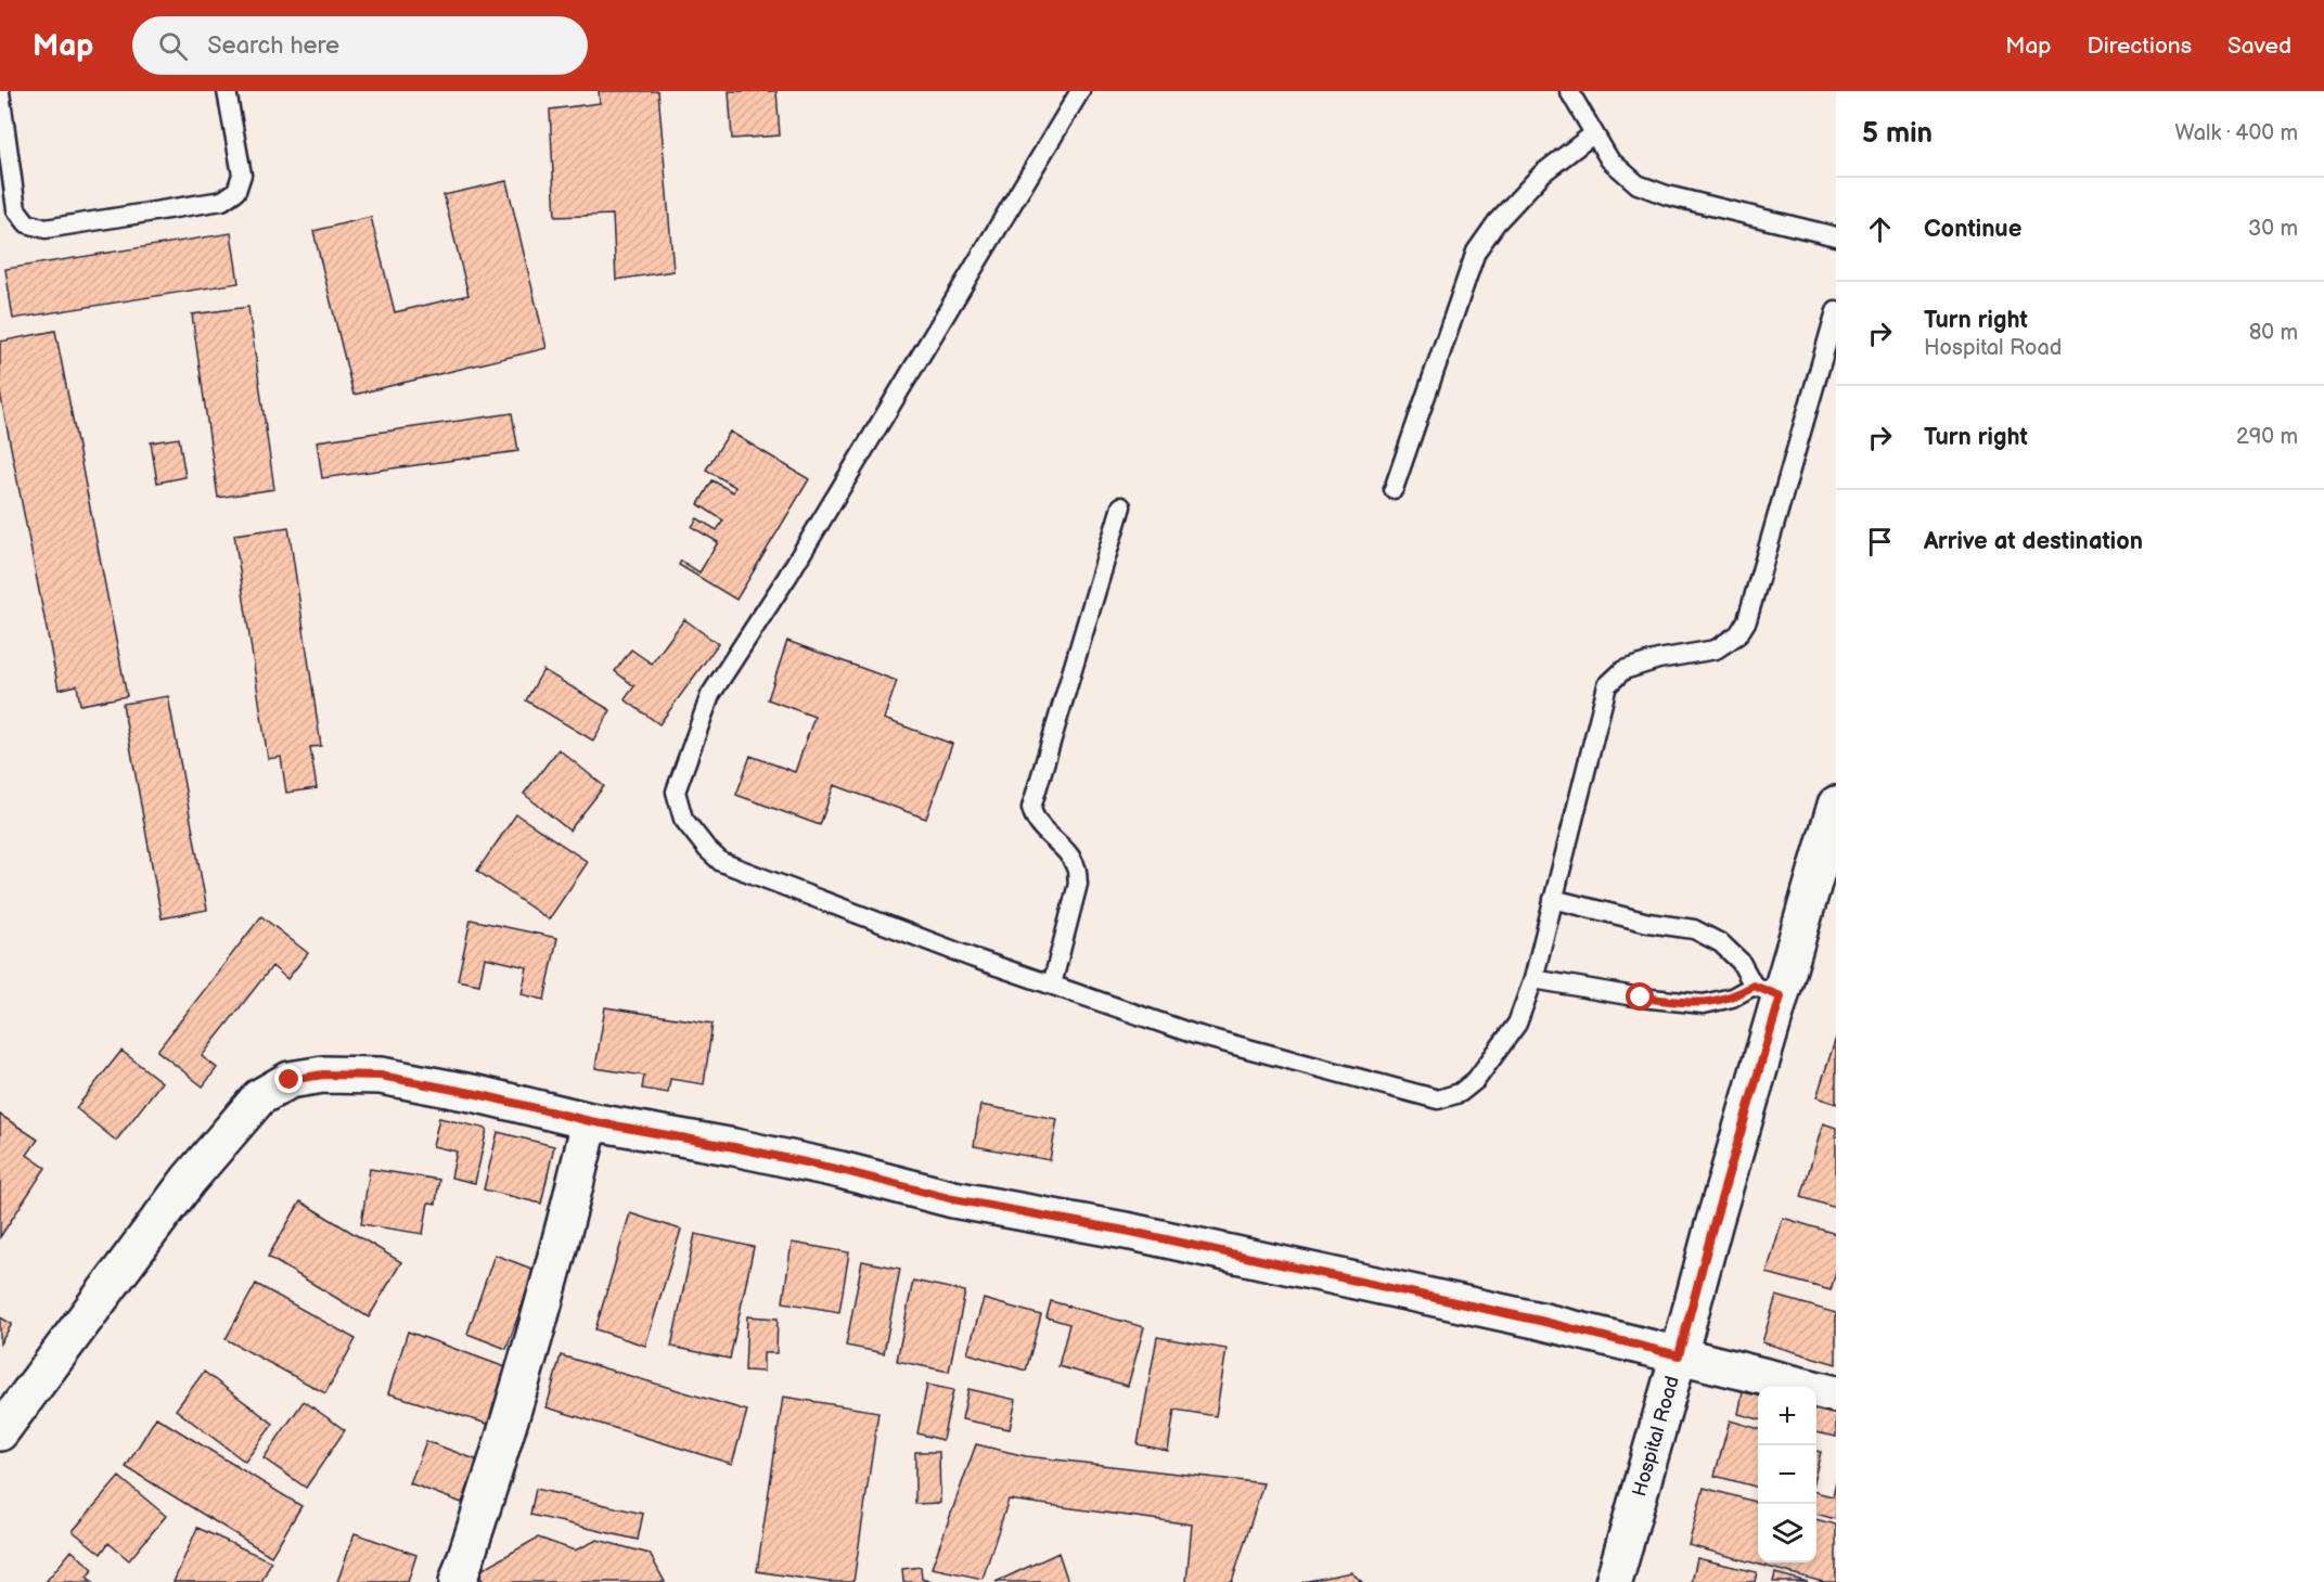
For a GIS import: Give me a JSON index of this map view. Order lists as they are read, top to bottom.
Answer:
{
  "streets": {
    "street": ["Hospital Road"]
  },
  "page": {
    "header": "Map",
    "search": "Search here",
    "nav": ["Map", "Directions", "Saved"],
    "heading": ["5 min", "Walk · 400 m"],
    "list": [
      ["Continue", "30 m"],
      ["Turn right", "Hospital Road", "80 m"],
      ["Turn right", "290 m"],
      "Arrive at destination"
    ],
    "map_buttons": ["+", "−"]
  }
}
